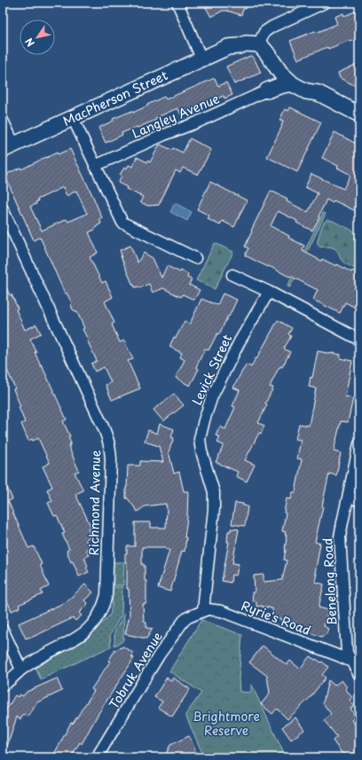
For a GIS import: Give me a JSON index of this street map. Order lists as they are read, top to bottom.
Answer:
{
  "streets": {
    "main road": ["MacPherson Street"],
    "street": [
      "Langley Avenue",
      "Levick Street",
      "Richmond Avenue",
      "Benelong Road",
      "Ryrie's Road",
      "Tobruk Avenue"
    ]
  },
  "crossings": [
    ["Levick Street", "Ryrie's Road"],
    ["Levick Street", "Tobruk Avenue"],
    ["Benelong Road", "Ryrie's Road"],
    ["Ryrie's Road", "Tobruk Avenue"]
  ],
  "parks": ["Brightmore Reserve"],
  "north": "bottom left"
}
